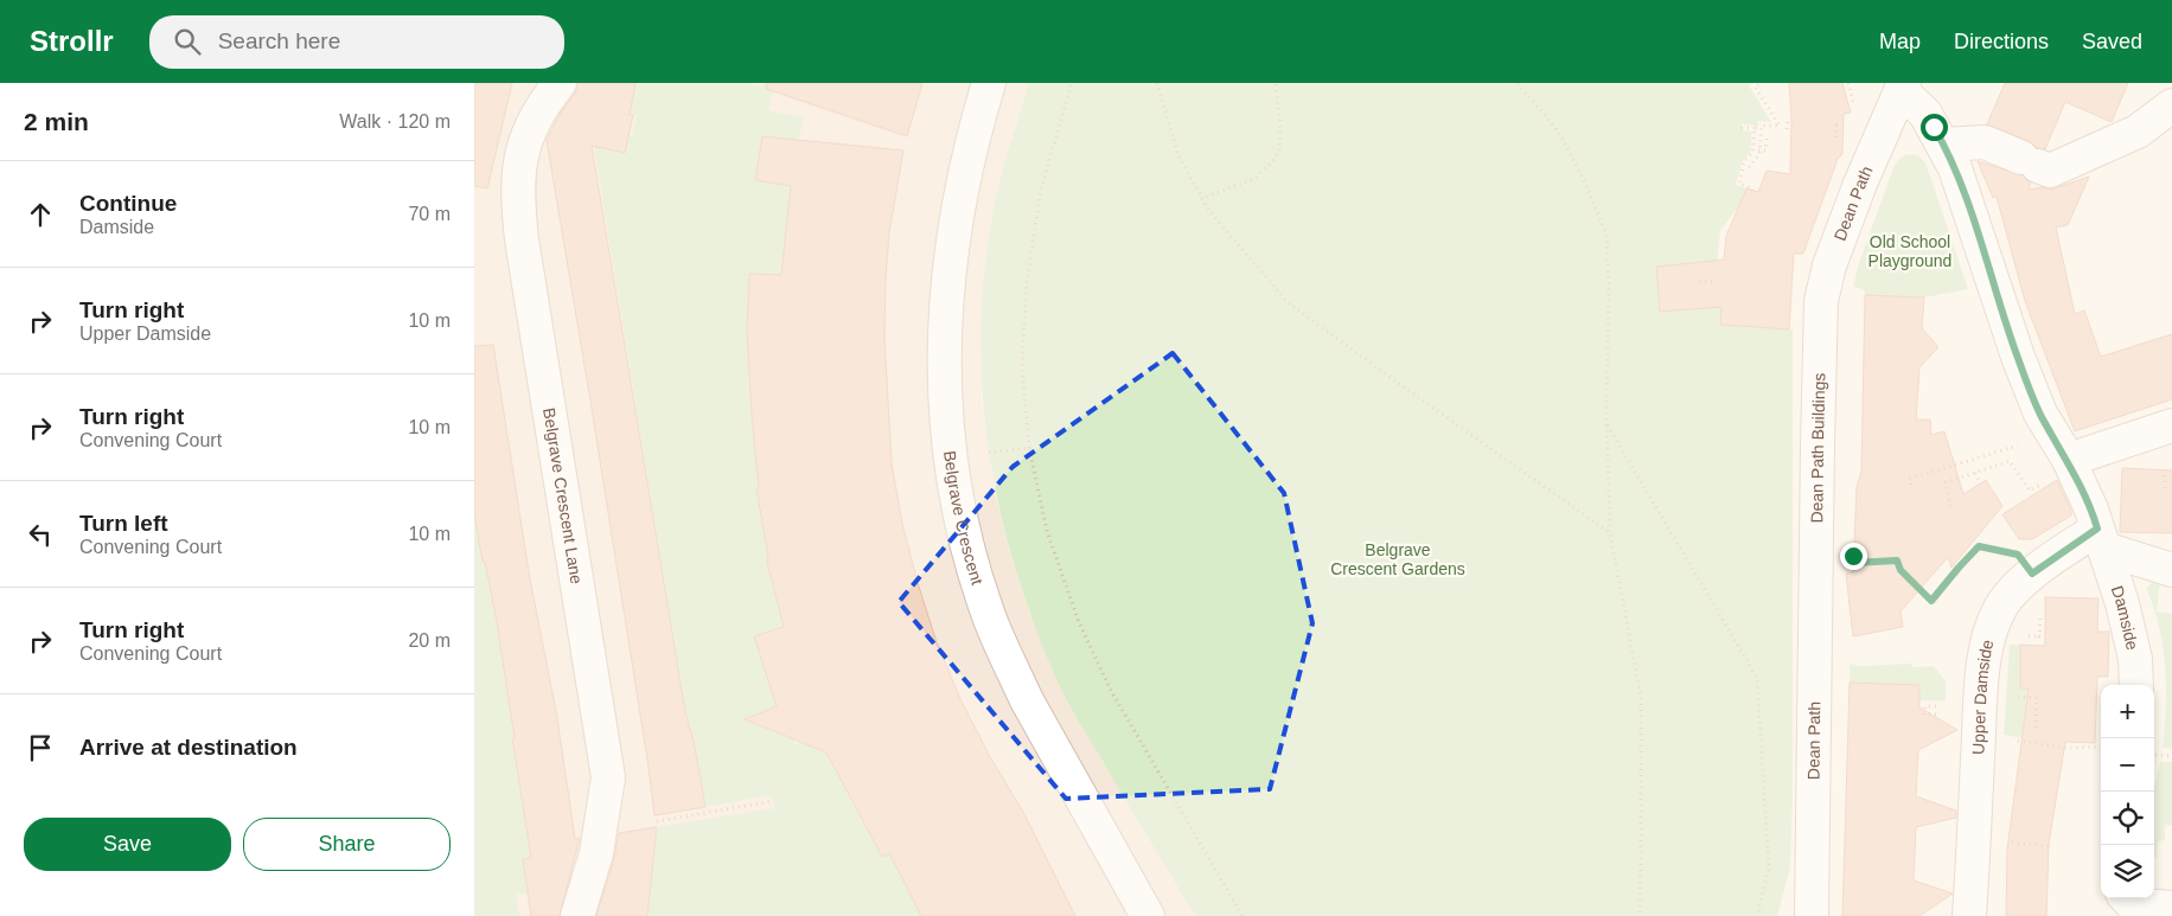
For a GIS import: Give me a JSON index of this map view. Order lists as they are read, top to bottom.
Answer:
{
  "streets": {
    "street": [
      "Dean Path",
      "Dean Path Buildings",
      "Belgrave Crescent Lane",
      "Belgrave Crescent",
      "Damside",
      "Upper Damside"
    ]
  },
  "crossings": [
    ["Dean Path", "Dean Path Buildings"],
    ["Dean Path", "Damside"],
    ["Damside", "Upper Damside"]
  ],
  "parks": ["Old School Playground", "Belgrave Crescent Gardens"],
  "page": {
    "header": "Strollr",
    "search": "Search here",
    "nav": ["Map", "Directions", "Saved"],
    "heading": ["2 min", "Walk · 120 m"],
    "list": [
      ["Continue", "Damside", "70 m"],
      ["Turn right", "Upper Damside", "10 m"],
      ["Turn right", "Convening Court", "10 m"],
      ["Turn left", "Convening Court", "10 m"],
      ["Turn right", "Convening Court", "20 m"],
      "Arrive at destination"
    ],
    "map_buttons": ["+", "−"],
    "buttons": ["Save", "Share"]
  }
}
